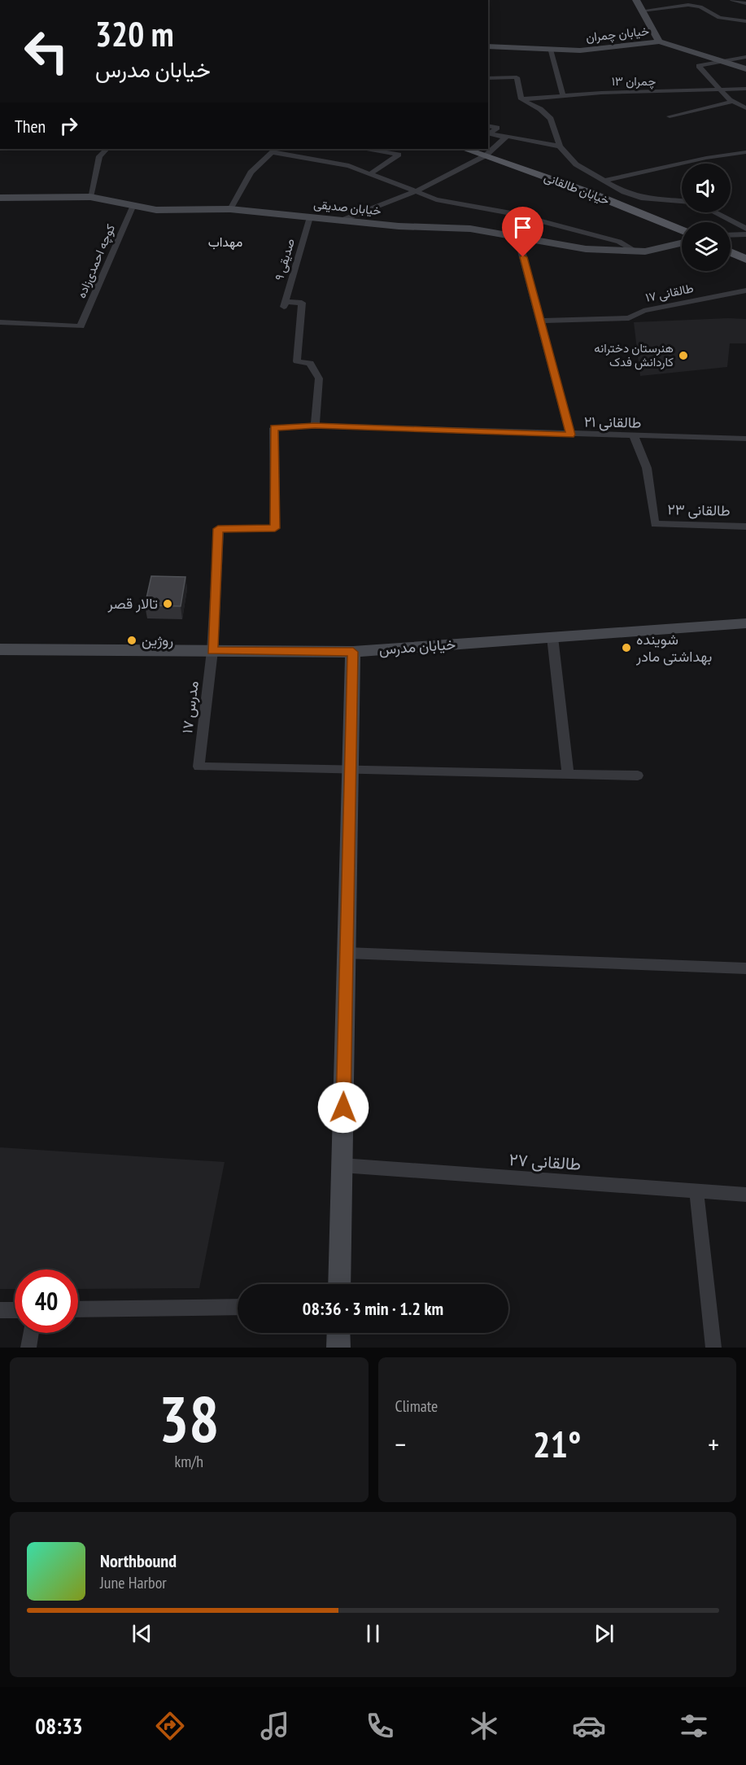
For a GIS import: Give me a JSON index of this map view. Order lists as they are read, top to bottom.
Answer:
{
  "streets": {
    "main road": ["خیابان طالقانی"],
    "street": [
      "خیابان چمران",
      "چمران ۱۳",
      "خیابان صدیقی",
      "صدیقی ۹",
      "کوچه احمدی‌زاده",
      "طالقانی ۱۷",
      "طالقانی ۲۱",
      "طالقانی ۲۳",
      "خیابان مدرس",
      "مدرس ۱۷",
      "طالقانی ۲۷"
    ]
  },
  "crossings": [
    ["خیابان صدیقی", "صدیقی ۹"],
    ["خیابان صدیقی", "کوچه احمدی‌زاده"],
    ["صدیقی ۹", "طالقانی ۲۱"],
    ["طالقانی ۲۱", "طالقانی ۲۳"],
    ["طالقانی ۲۱", "مدرس ۱۷"],
    ["خیابان مدرس", "مدرس ۱۷"]
  ],
  "districts": ["مهداب"],
  "places": [
    "هنرستان دخترانه کاردانش فدک",
    "تالار قصر",
    "روژین",
    "شوینده بهداشتی مادر"
  ],
  "page": {
    "turn": ["320 m", "خیابان مدرس"],
    "then": "Then",
    "limit": "40",
    "trip": "08:36 · 3 min · 1.2 km",
    "tile": [
      ["38", "km/h"],
      "Climate"
    ],
    "heat": ["−", "21°", "+"],
    "song": ["Northbound", "June Harbor"],
    "tabs": "08:33"
  }
}
